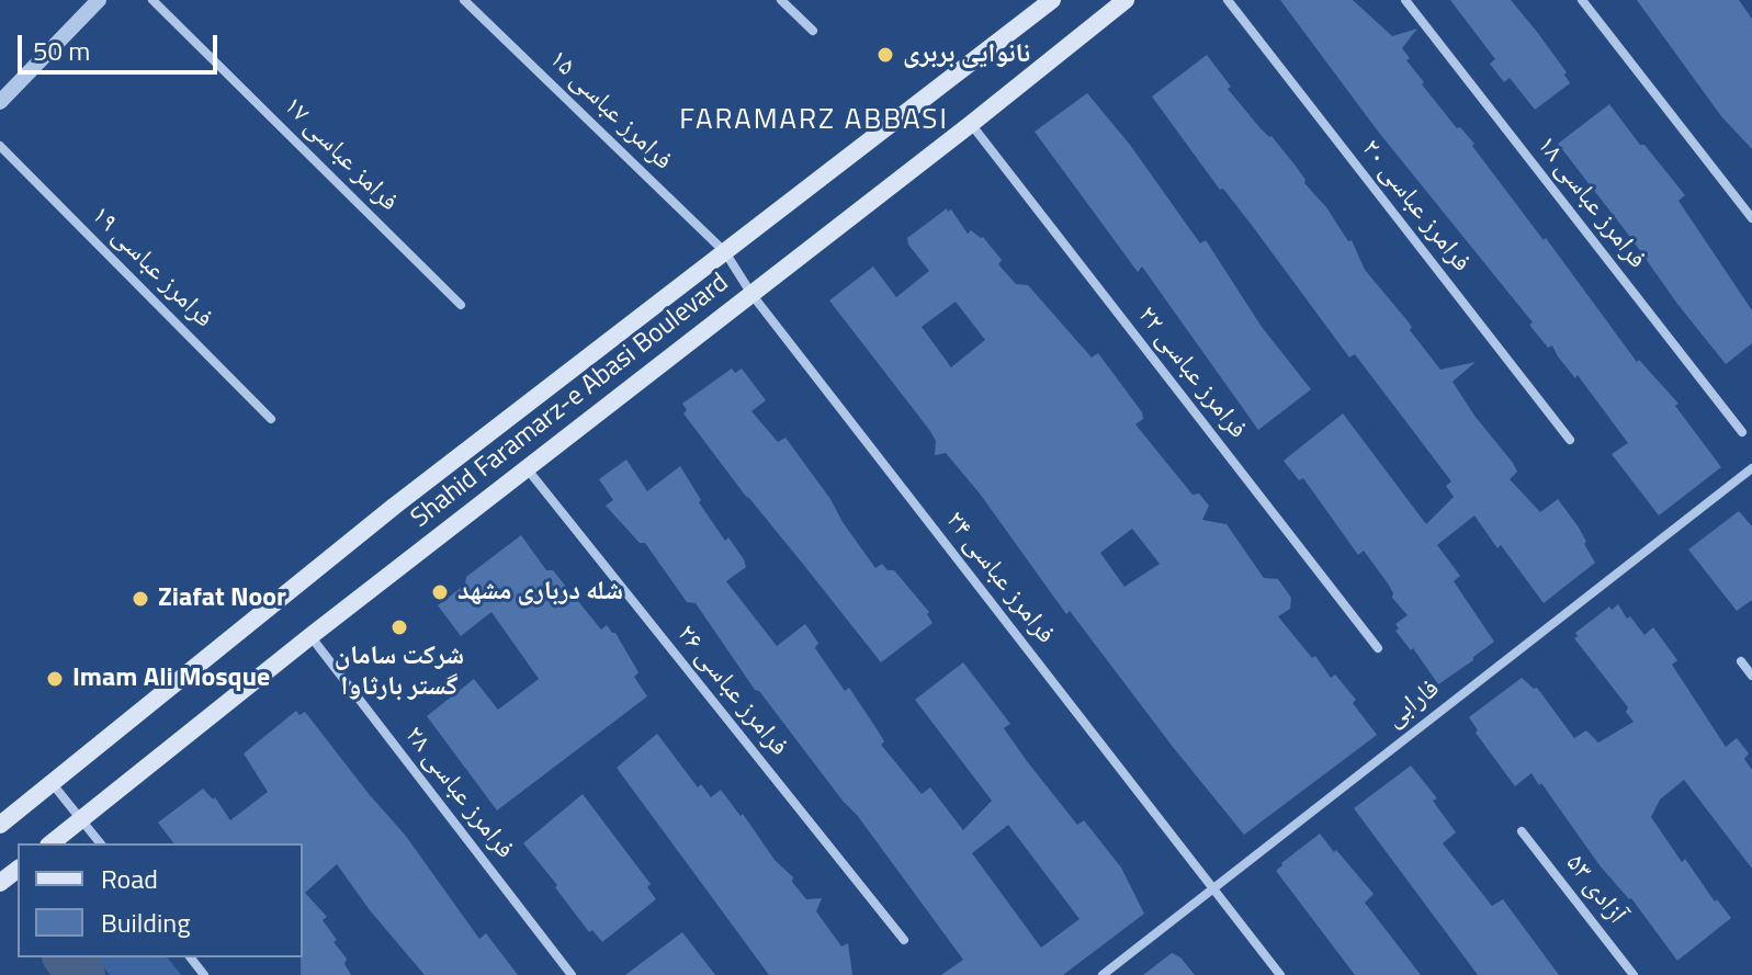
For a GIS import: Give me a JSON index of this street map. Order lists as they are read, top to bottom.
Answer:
{
  "streets": {
    "main road": ["Shahid Faramarz-e Abasi Boulevard"],
    "street": [
      "فرامرز عباسی ۱۵",
      "فرامز عباسی ۱۷",
      "فرامرز عباسی ۱۸",
      "فرامرز عباسی ۲۰",
      "فرامرز عباسی ۱۹",
      "فرامرز عباسی ۲۲",
      "فرامرز عباسی ۲۴",
      "فرامرز عباسی ۲۶",
      "فارابی",
      "فرامرز عباسی ۲۸",
      "۵۳ آزادی"
    ]
  },
  "crossings": [
    ["فرامرز عباسی ۱۵", "Shahid Faramarz-e Abasi Boulevard"],
    ["فرامرز عباسی ۱۵", "فرامرز عباسی ۲۴"],
    ["فرامرز عباسی ۲۲", "Shahid Faramarz-e Abasi Boulevard"],
    ["Shahid Faramarz-e Abasi Boulevard", "فرامرز عباسی ۲۴"],
    ["Shahid Faramarz-e Abasi Boulevard", "فرامرز عباسی ۲۶"],
    ["Shahid Faramarz-e Abasi Boulevard", "فرامرز عباسی ۲۸"],
    ["فرامرز عباسی ۲۴", "فارابی"]
  ],
  "districts": ["FARAMARZ ABBASI"],
  "places": [
    "نانوایی بربری",
    "شله درباری مشهد",
    "Ziafat Noor",
    "شرکت سامان گستر بارثاوا",
    "Imam Ali Mosque"
  ],
  "legend": ["Road", "Building"],
  "scale_bar": "50 m"
}
